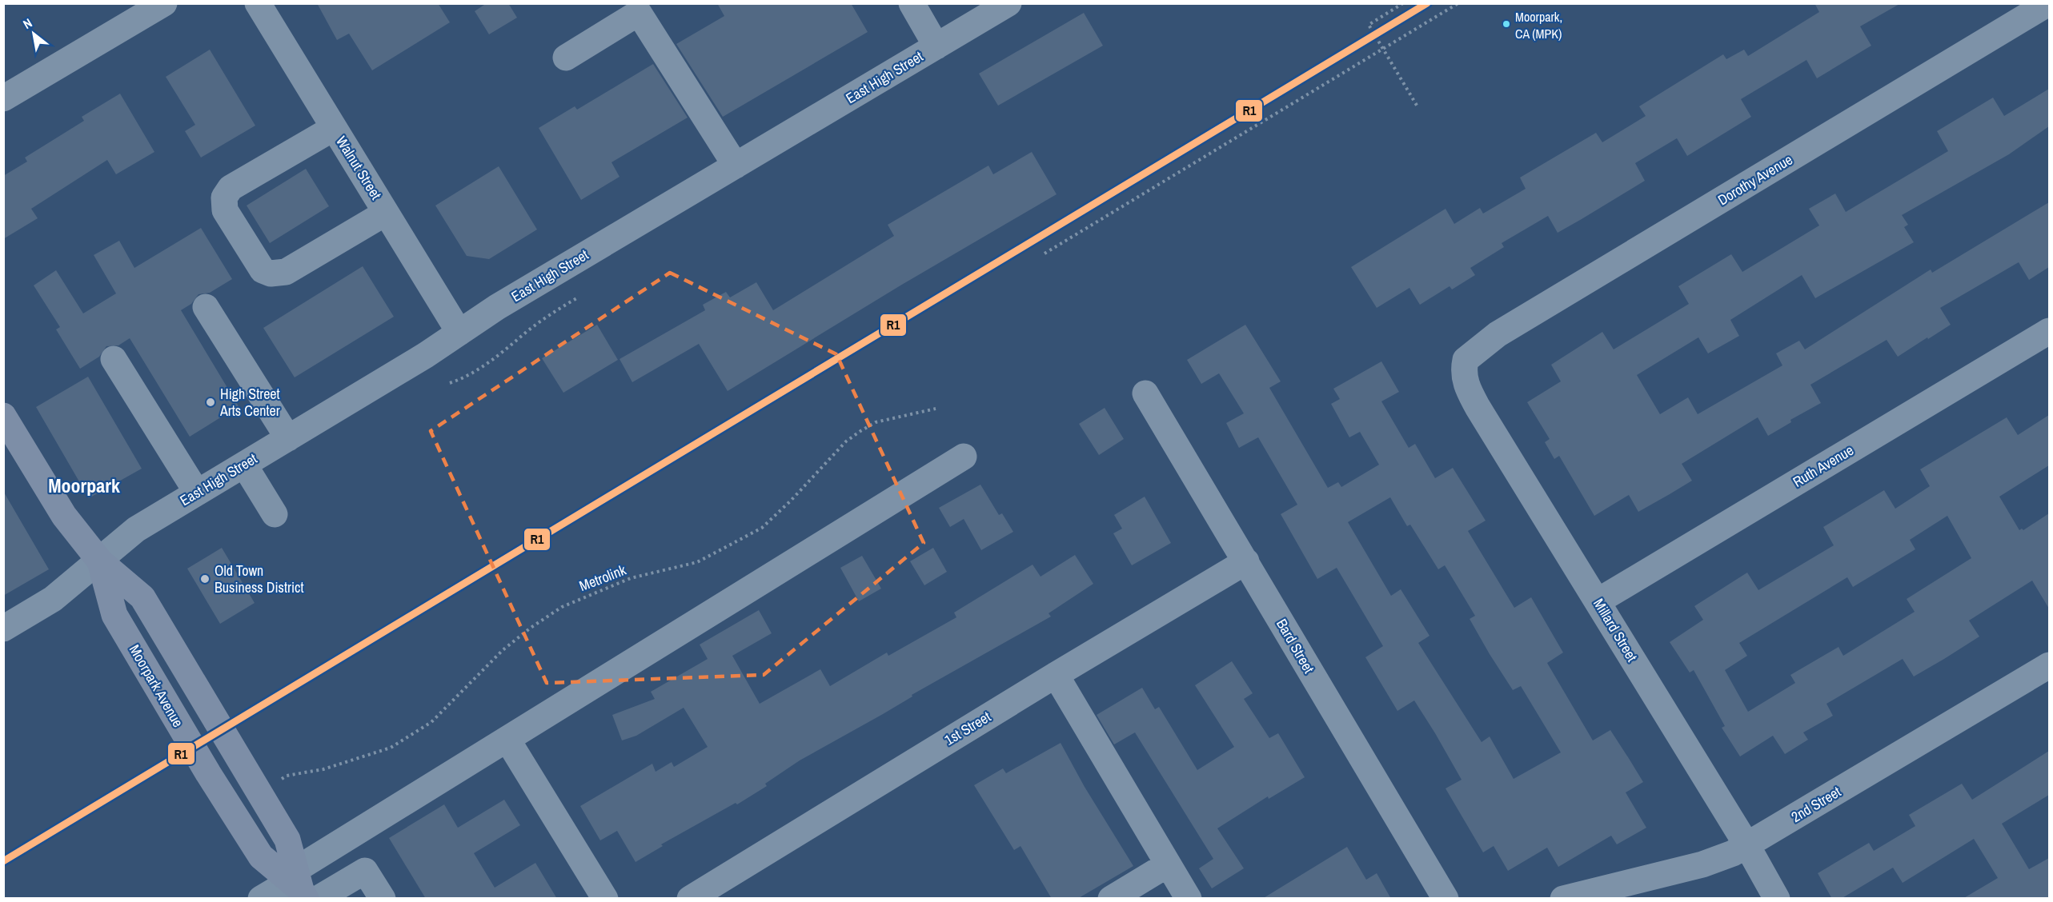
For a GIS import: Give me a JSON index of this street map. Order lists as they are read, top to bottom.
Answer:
{
  "streets": {
    "main road": ["Moorpark Avenue"],
    "street": [
      "East High Street",
      "Walnut Street",
      "Dorothy Avenue",
      "Ruth Avenue",
      "Millard Street",
      "Bard Street",
      "1st Street",
      "2nd Street"
    ],
    "path": ["Metrolink"]
  },
  "crossings": [
    ["East High Street", "Walnut Street"],
    ["East High Street", "Moorpark Avenue"],
    ["Dorothy Avenue", "Millard Street"],
    ["Ruth Avenue", "Millard Street"],
    ["Millard Street", "2nd Street"],
    ["Bard Street", "1st Street"]
  ],
  "districts": ["Moorpark"],
  "places": ["Moorpark, CA (MPK)", "High Street Arts Center", "Old Town Business District"],
  "lines": ["transit line R1"],
  "north": "top left"
}
